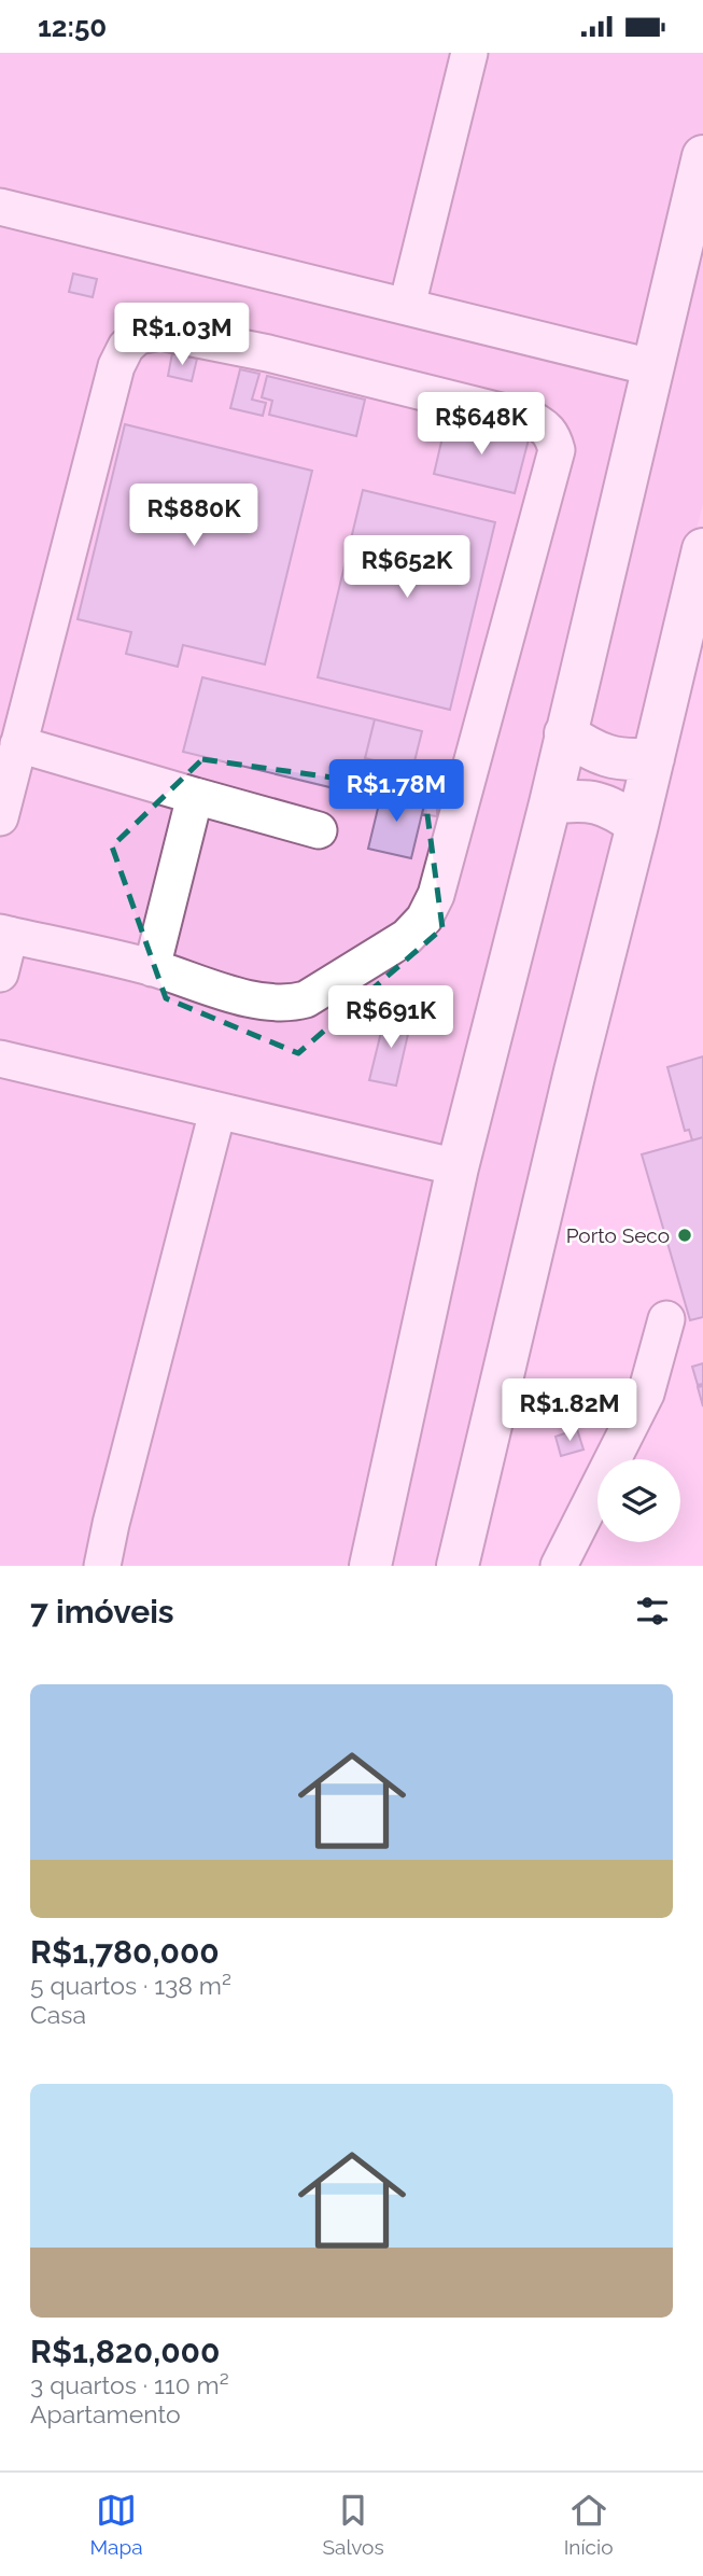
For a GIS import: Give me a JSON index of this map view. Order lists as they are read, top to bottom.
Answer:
{
  "places": ["Porto Seco"],
  "page": {
    "status": "12:50",
    "price": [
      "R$1.03M",
      "R$648K",
      "R$880K",
      "R$652K",
      "R$1.78M",
      "R$691K",
      "R$1.82M"
    ],
    "heading": "7 imóveis",
    "list": [
      {
        "name": "R$1,780,000",
        "note": "5 quartos · 138 m² · Casa"
      },
      {
        "name": "R$1,820,000",
        "note": "3 quartos · 110 m² · Apartamento"
      }
    ],
    "tabs": ["Mapa", "Salvos", "Início"]
  }
}
